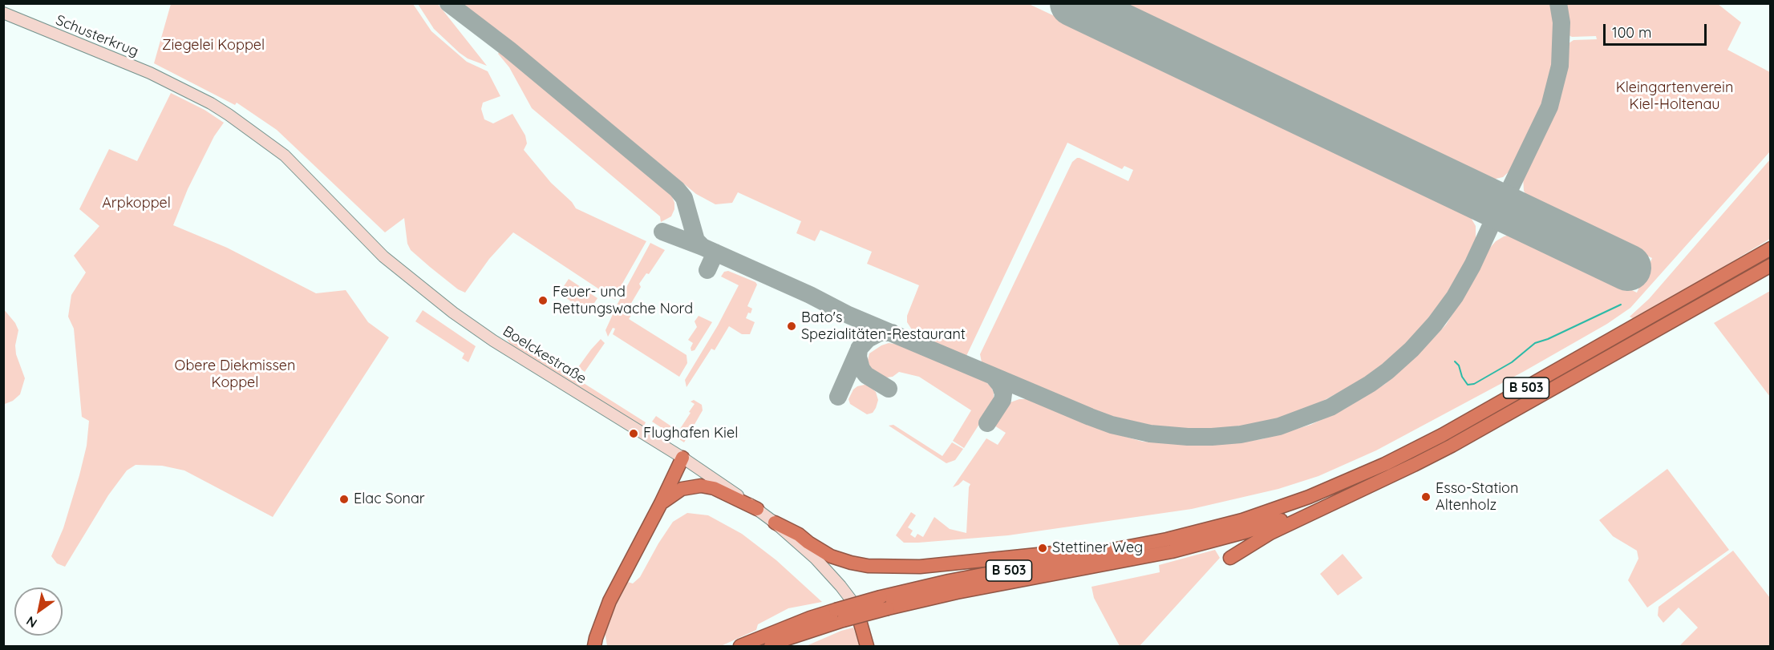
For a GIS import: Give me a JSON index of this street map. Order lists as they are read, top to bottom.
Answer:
{
  "streets": {
    "highway": ["B 503"],
    "street": ["Schusterkrug", "Boelckestraße"]
  },
  "crossings": [
    ["Schusterkrug", "Boelckestraße"]
  ],
  "parks": [
    "Ziegelei Koppel",
    "Kleingartenverein Kiel-Holtenau",
    "Arpkoppel",
    "Obere Diekmissen Koppel"
  ],
  "places": [
    "Feuer- und Rettungswache Nord",
    "Bato's Spezialitäten-Restaurant",
    "Flughafen Kiel",
    "Esso-Station Altenholz",
    "Elac Sonar",
    "Stettiner Weg"
  ],
  "scale_bar": "100 m",
  "north": "bottom left"
}
